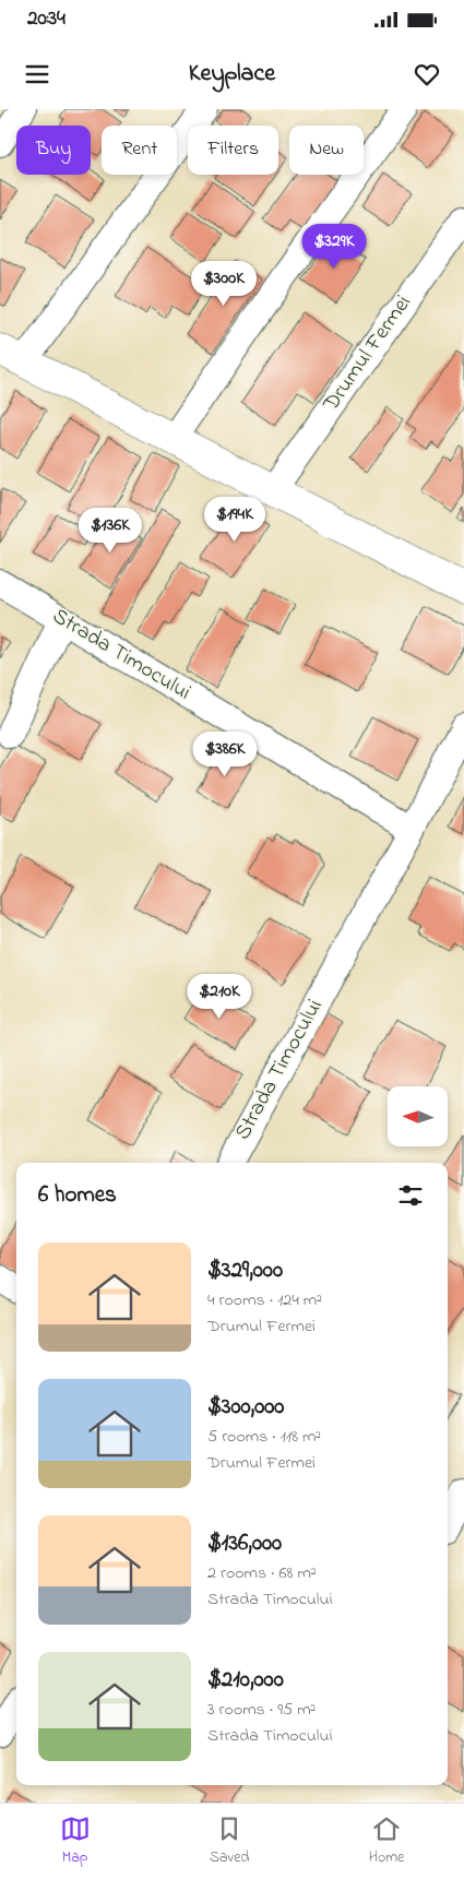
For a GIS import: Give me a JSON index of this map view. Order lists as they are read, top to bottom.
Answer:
{
  "streets": {
    "street": ["Drumul Fermei", "Strada Timocului"]
  },
  "north": "left",
  "page": {
    "status": "20:34",
    "header": "Keyplace",
    "chip": [
      "Buy",
      "Rent",
      "Filters",
      "New"
    ],
    "price": [
      "$329K",
      "$300K",
      "$194K",
      "$136K",
      "$386K",
      "$210K"
    ],
    "heading": "6 homes",
    "list": [
      {
        "name": "$329,000",
        "note": "4 rooms · 124 m² · Drumul Fermei"
      },
      {
        "name": "$300,000",
        "note": "5 rooms · 118 m² · Drumul Fermei"
      },
      {
        "name": "$136,000",
        "note": "2 rooms · 68 m² · Strada Timocului"
      },
      {
        "name": "$210,000",
        "note": "3 rooms · 95 m² · Strada Timocului"
      }
    ],
    "tabs": ["Map", "Saved", "Home"]
  }
}
